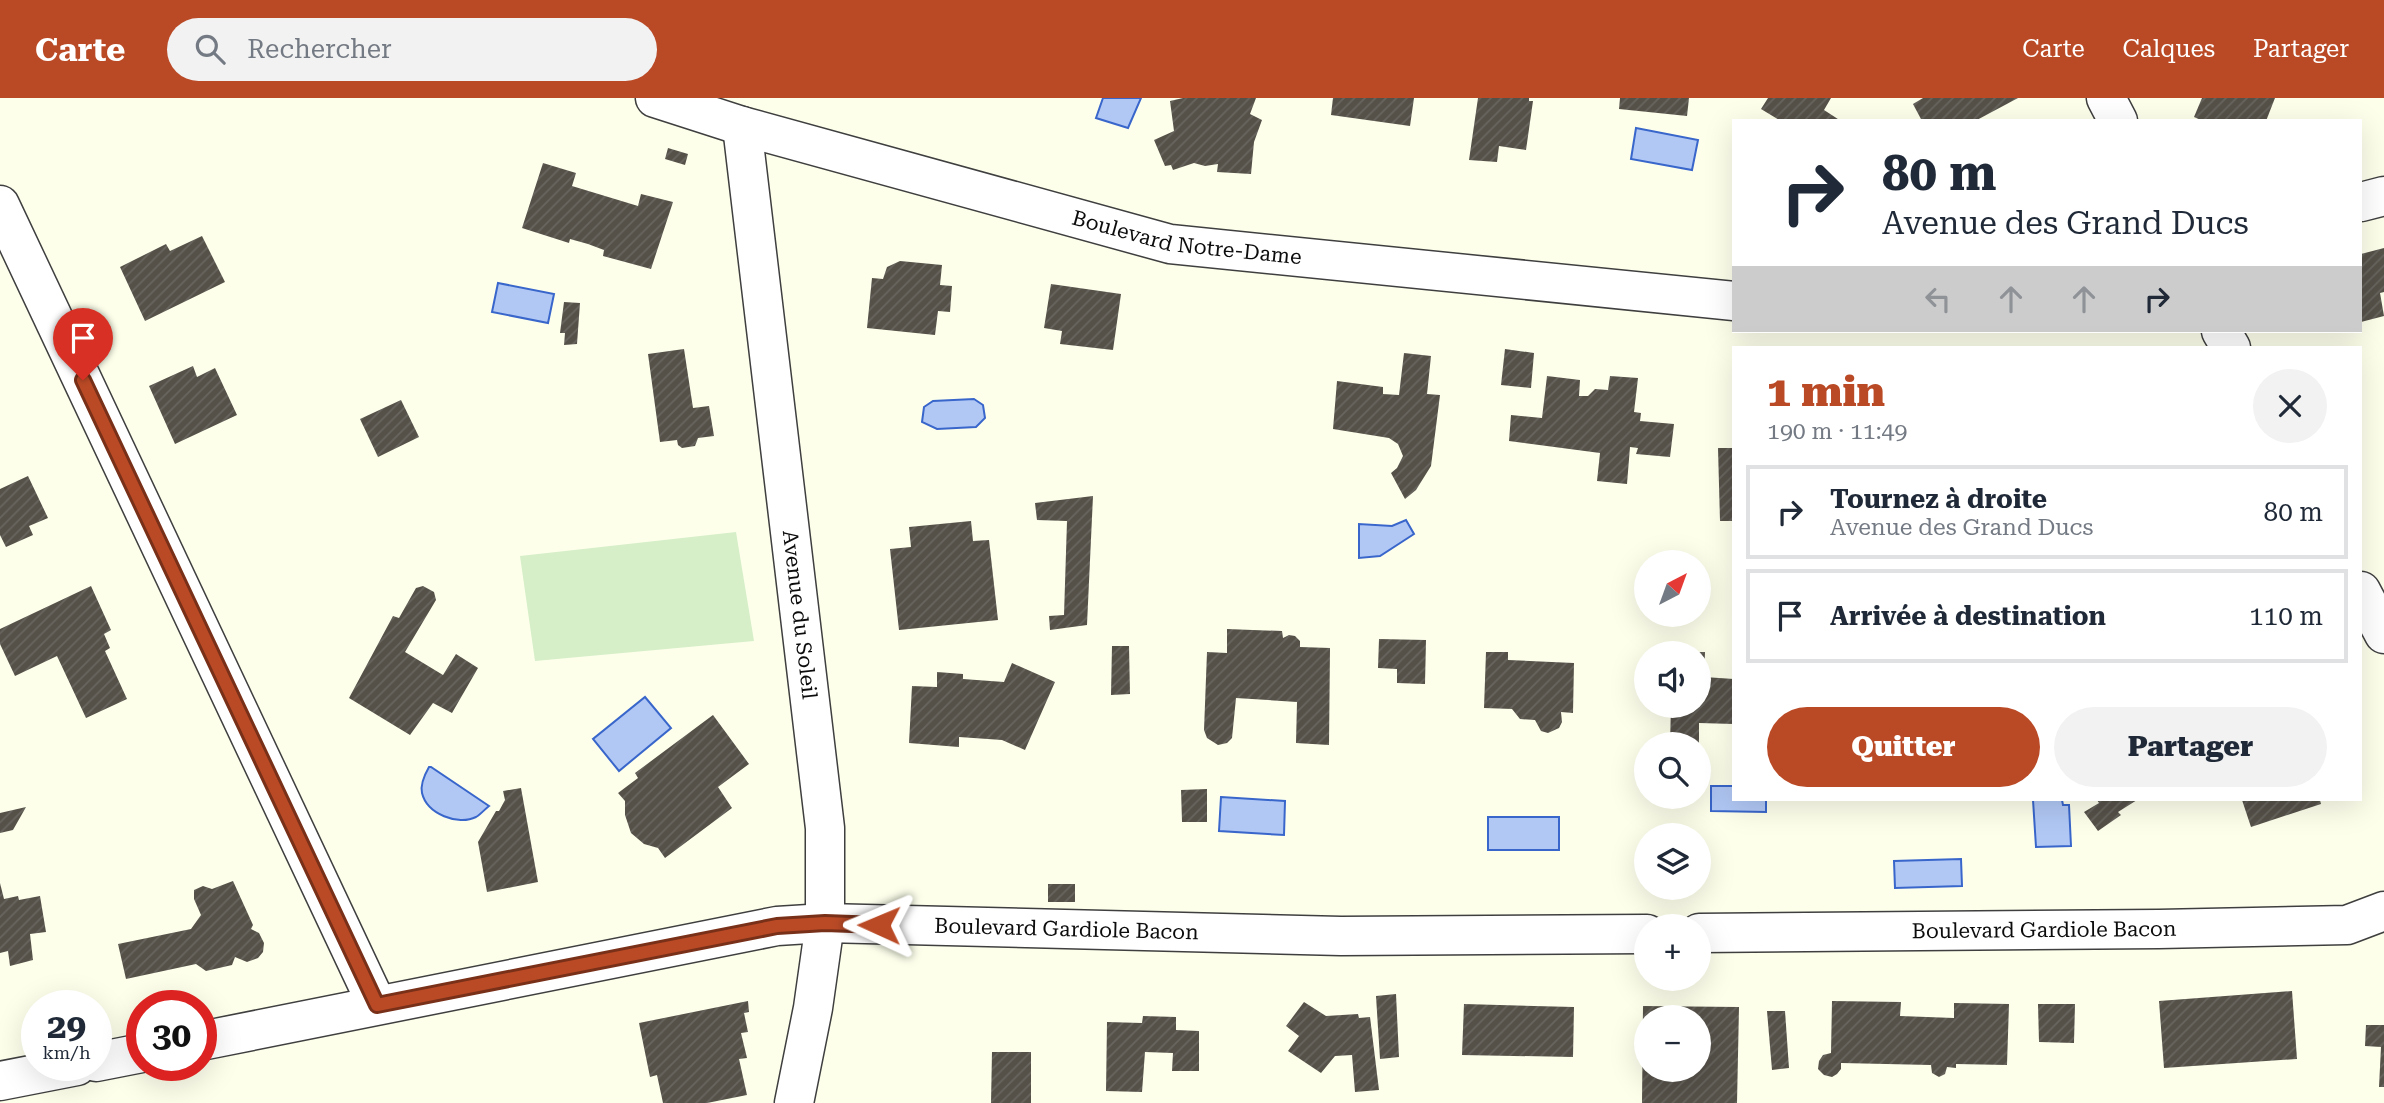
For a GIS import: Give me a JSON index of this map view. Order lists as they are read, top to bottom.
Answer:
{
  "streets": {
    "street": ["Boulevard Notre-Dame", "Avenue du Soleil", "Boulevard Gardiole Bacon"]
  },
  "crossings": [
    ["Boulevard Notre-Dame", "Avenue du Soleil"],
    ["Avenue du Soleil", "Boulevard Gardiole Bacon"]
  ],
  "north": "top right",
  "page": {
    "header": "Carte",
    "search": "Rechercher",
    "nav": ["Carte", "Calques", "Partager"],
    "turn": ["80 m", "Avenue des Grand Ducs"],
    "heading": ["1 min", "190 m · 11:49"],
    "list": [
      {
        "name": "Tournez à droite",
        "note": "Avenue des Grand Ducs",
        "value": "80 m"
      },
      {
        "name": "Arrivée à destination",
        "value": "110 m"
      }
    ],
    "map_buttons": ["+", "−"],
    "buttons": ["Quitter", "Partager"],
    "speed": "29 km/h",
    "limit": "30"
  }
}
